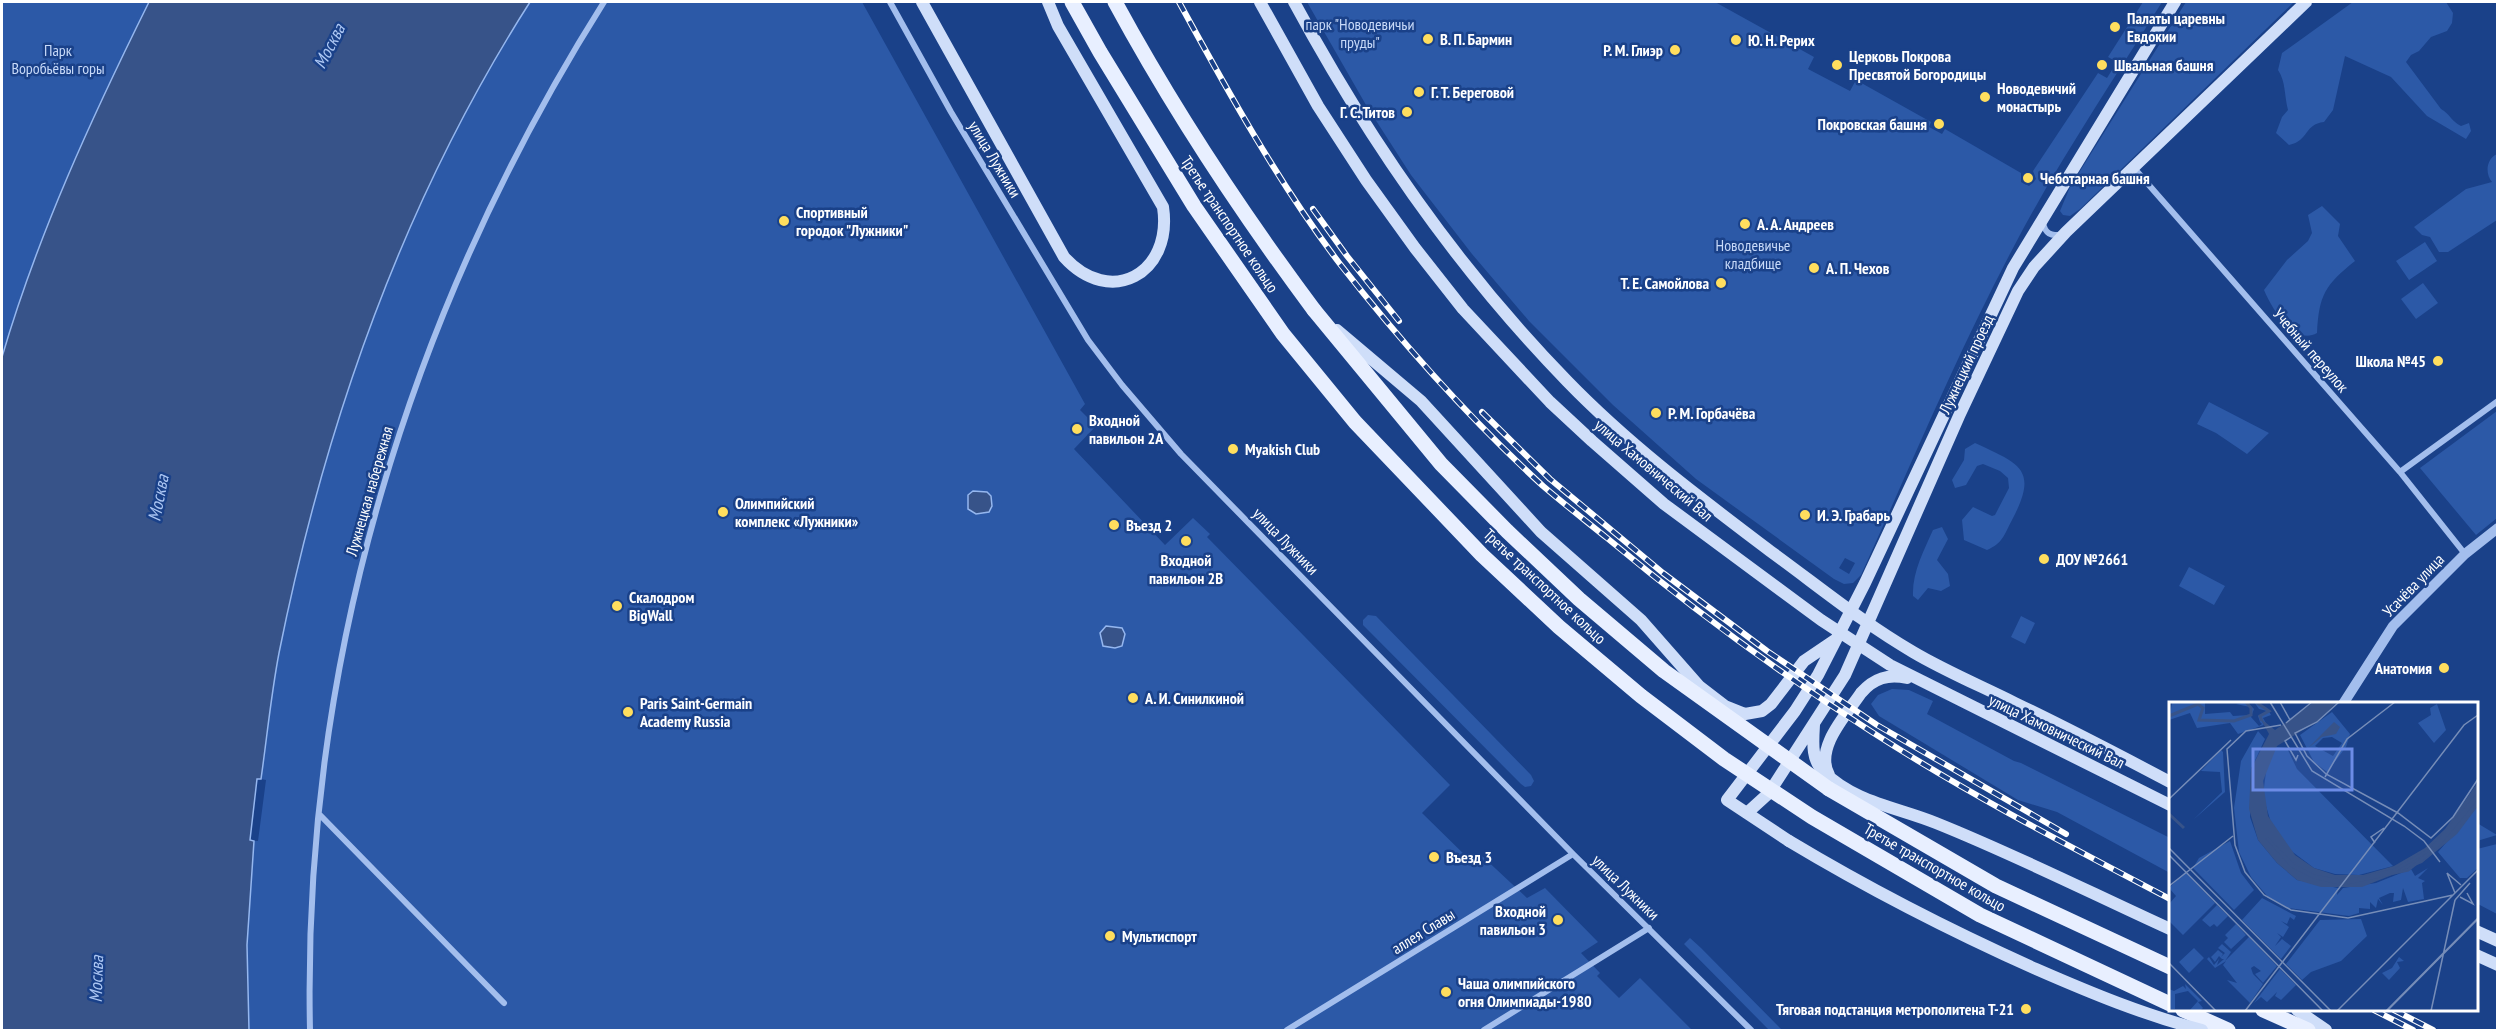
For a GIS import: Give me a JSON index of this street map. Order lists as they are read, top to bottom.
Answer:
{
  "streets": {
    "main road": ["Третье транспортное кольцо", "Лужнецкий проезд", "улица Хамовнический Вал"],
    "street": [
      "улица Лужники",
      "Учебный переулок",
      "Лужнецкая набережная",
      "Усачёва улица",
      "аллея Славы"
    ]
  },
  "crossings": [
    ["улица Лужники", "аллея Славы"],
    ["Учебный переулок", "Лужнецкий проезд"],
    ["Учебный переулок", "Усачёва улица"],
    ["Лужнецкий проезд", "улица Хамовнический Вал"]
  ],
  "water": ["Москва"],
  "parks": ["парк \"Новодевичьи пруды\"", "Парк Воробьёвы горы", "Новодевичье кладбище"],
  "places": [
    "Палаты царевны Евдокии",
    "В. П. Бармин",
    "Ю. Н. Рерих",
    "Р. М. Глиэр",
    "Церковь Покрова Пресвятой Богородицы",
    "Швальная башня",
    "Г. Т. Береговой",
    "Новодевичий монастырь",
    "Г. С. Титов",
    "Покровская башня",
    "Чеботарная башня",
    "Спортивный городок \"Лужники\"",
    "А. А. Андреев",
    "А. П. Чехов",
    "Т. Е. Самойлова",
    "Школа №45",
    "Р. М. Горбачёва",
    "Входной павильон 2A",
    "Myakish Club",
    "Олимпийский комплекс «Лужники»",
    "И. Э. Грабарь",
    "Въезд 2",
    "Входной павильон 2B",
    "ДОУ №2661",
    "Скалодром BigWall",
    "Анатомия",
    "А. И. Синилкиной",
    "Paris Saint-Germain Academy Russia",
    "Въезд 3",
    "Входной павильон 3",
    "Мультиспорт",
    "Чаша олимпийского огня Олимпиады-1980",
    "Тяговая подстанция метрополитена Т-21"
  ]
}
